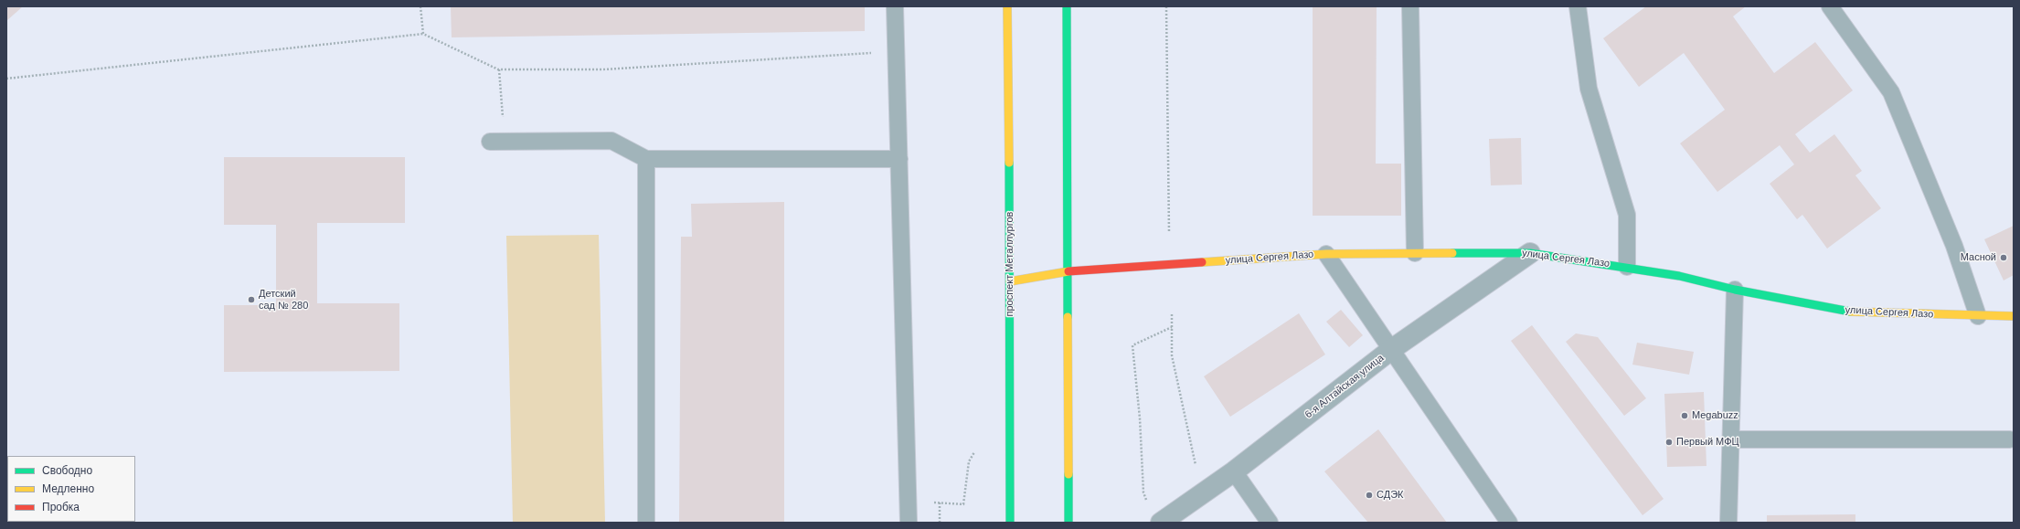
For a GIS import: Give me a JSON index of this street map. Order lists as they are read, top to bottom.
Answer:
{
  "streets": {
    "main road": ["улица Сергея Лазо", "проспект Металлургов"],
    "street": ["6-я Алтайская улица"]
  },
  "crossings": [
    ["улица Сергея Лазо", "проспект Металлургов"],
    ["улица Сергея Лазо", "6-я Алтайская улица"]
  ],
  "places": [
    "Масной",
    "Детский сад № 280",
    "Megabuzz",
    "Первый МФЦ",
    "СДЭК"
  ],
  "legend": ["Свободно", "Медленно", "Пробка"]
}
